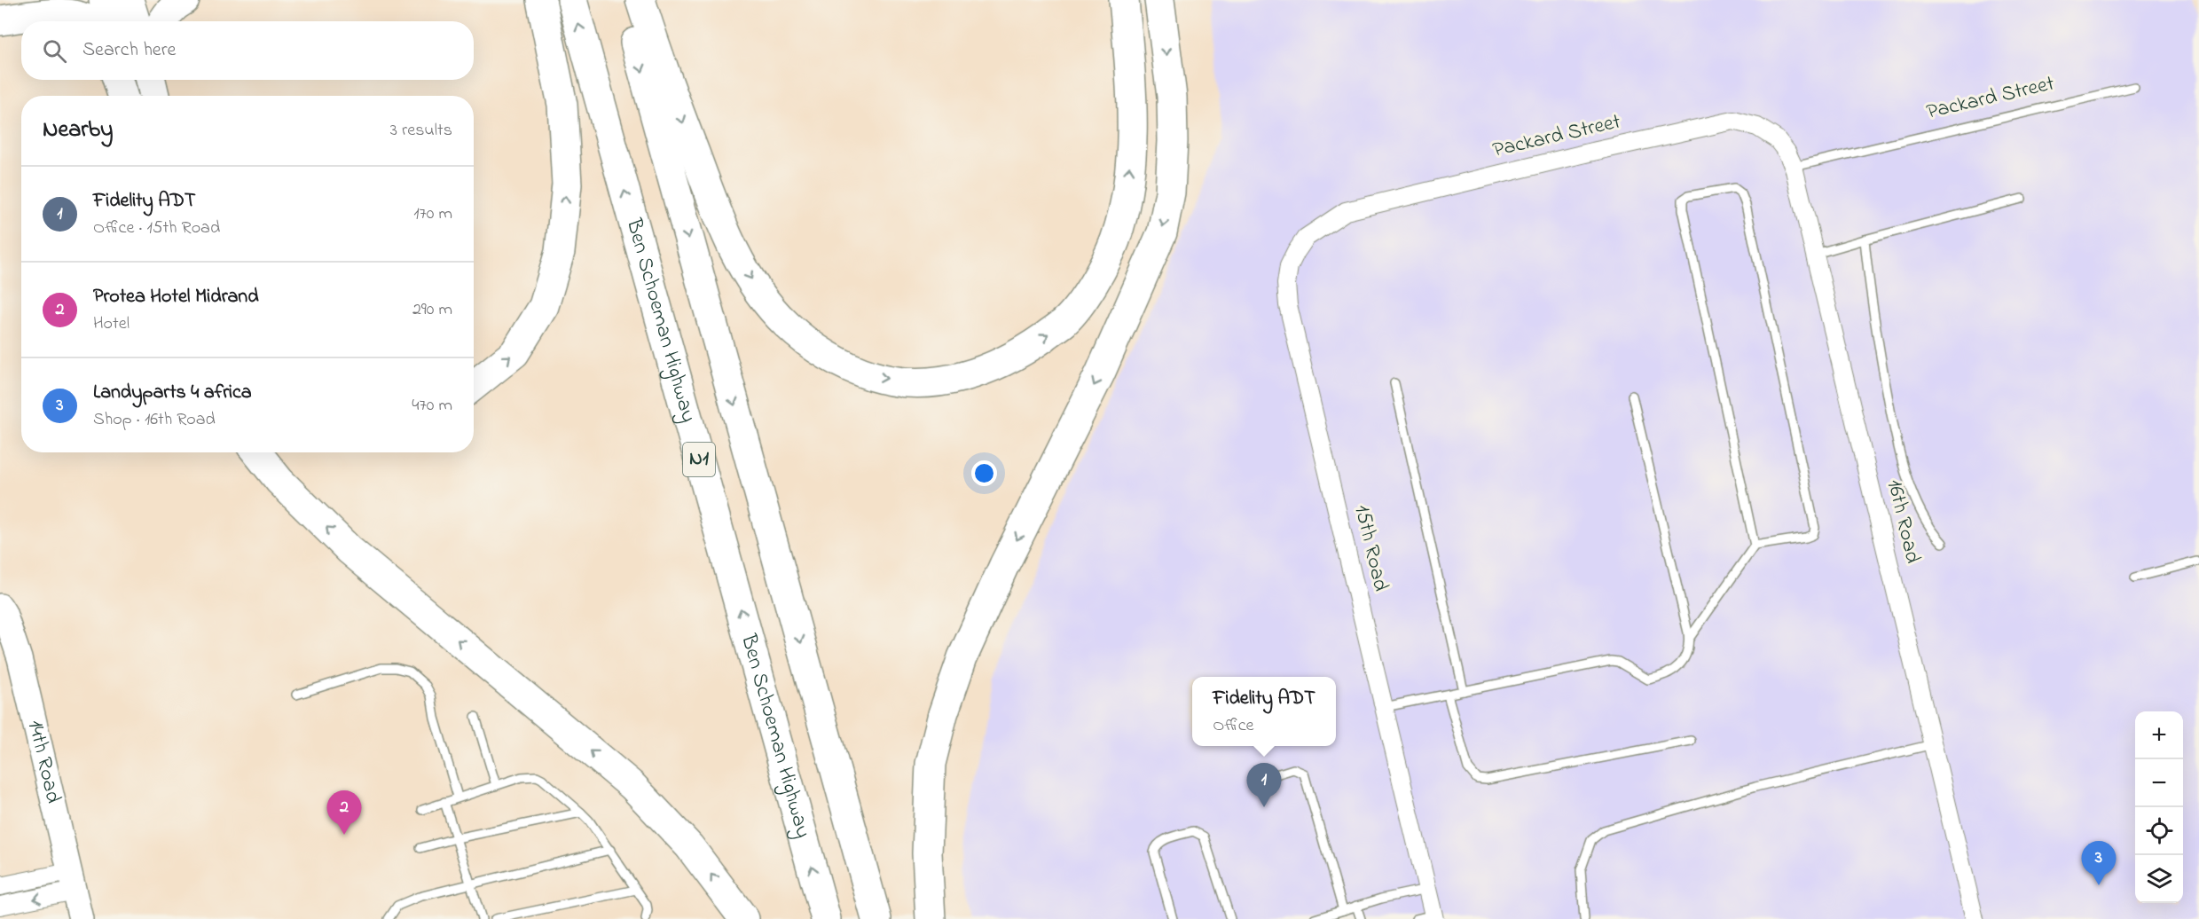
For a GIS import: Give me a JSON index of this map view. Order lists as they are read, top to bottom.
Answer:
{
  "streets": {
    "highway": ["Ben Schoeman Highway", "N1"],
    "street": [
      "Packard Street",
      "16th Road",
      "15th Road",
      "14th Road"
    ]
  },
  "crossings": [
    ["Packard Street", "16th Road"],
    ["Packard Street", "15th Road"]
  ],
  "page": {
    "search": "Search here",
    "heading": ["Nearby", "3 results"],
    "list": [
      {
        "mark": "1",
        "name": "Fidelity ADT",
        "note": "Office · 15th Road",
        "value": "170 m"
      },
      {
        "mark": "2",
        "name": "Protea Hotel Midrand",
        "note": "Hotel",
        "value": "290 m"
      },
      {
        "mark": "3",
        "name": "Landyparts 4 africa",
        "note": "Shop · 16th Road",
        "value": "470 m"
      }
    ],
    "popup": ["Fidelity ADT", "Office"],
    "map_buttons": ["+", "−"],
    "pins": ["1", "2", "3"]
  }
}
